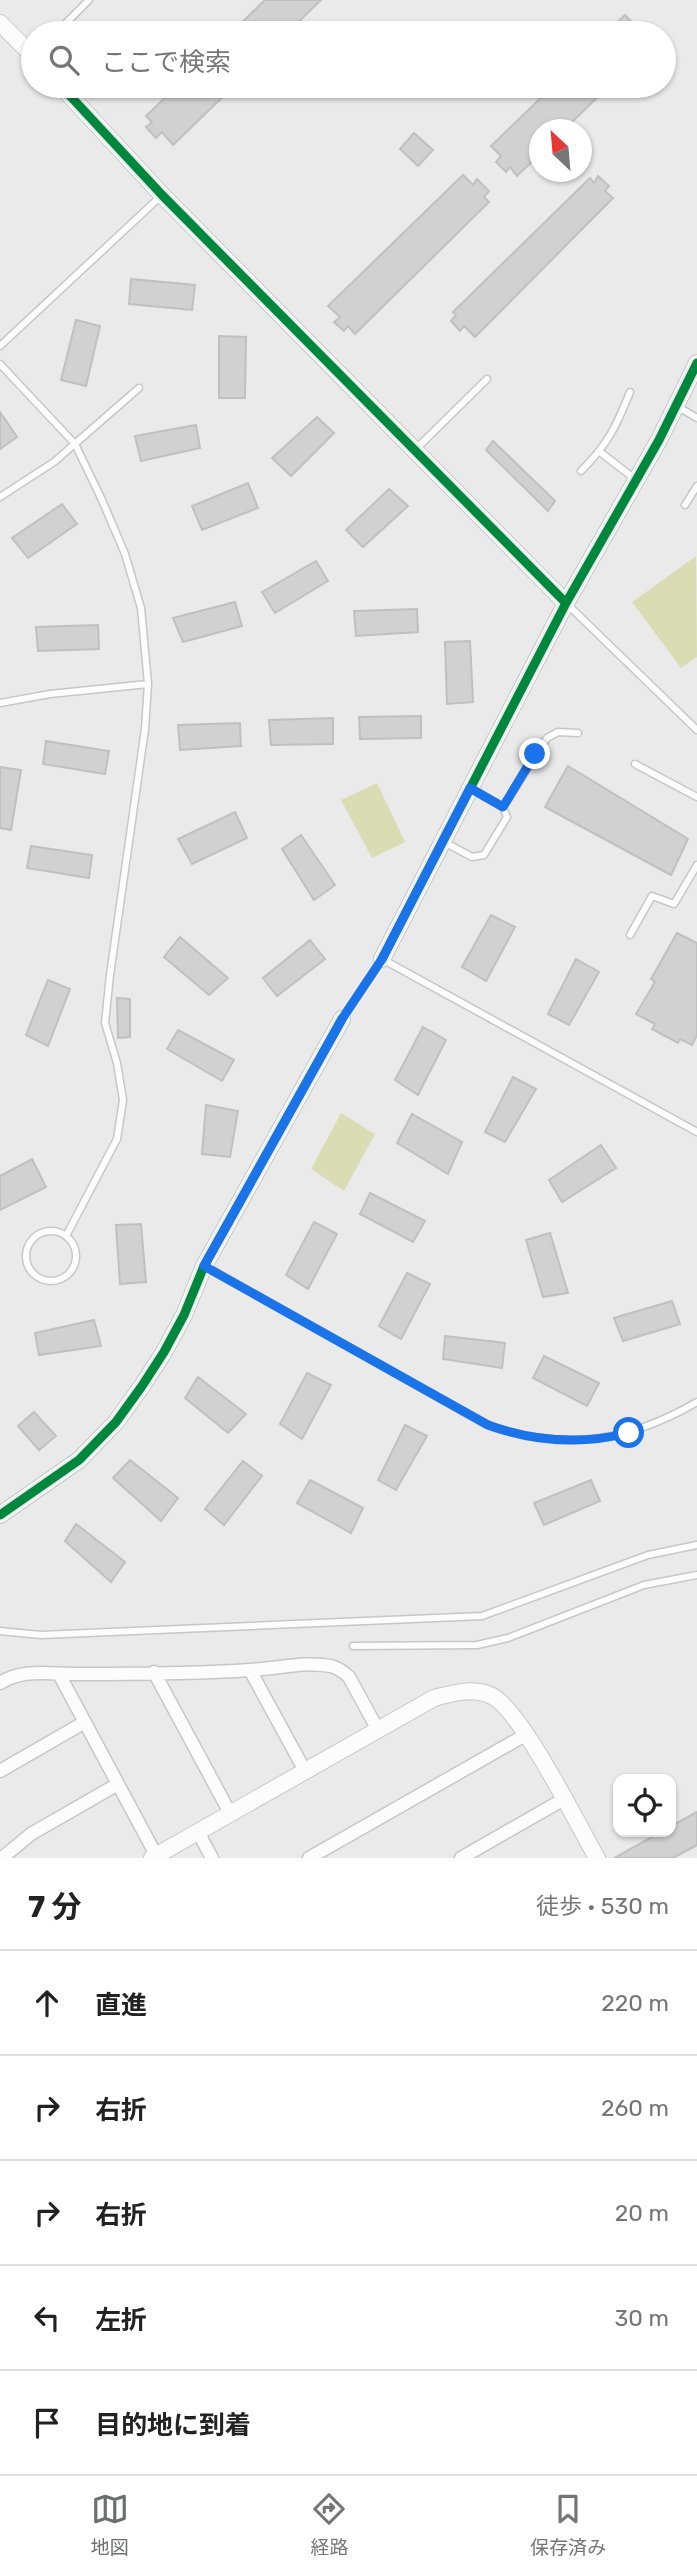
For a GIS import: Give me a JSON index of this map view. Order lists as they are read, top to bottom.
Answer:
{
  "north": "top left",
  "page": {
    "search": "ここで検索",
    "heading": ["7 分", "徒歩 · 530 m"],
    "list": [
      ["直進", "220 m"],
      ["右折", "260 m"],
      ["右折", "20 m"],
      ["左折", "30 m"],
      "目的地に到着"
    ],
    "nav": ["地図", "経路", "保存済み"]
  }
}
